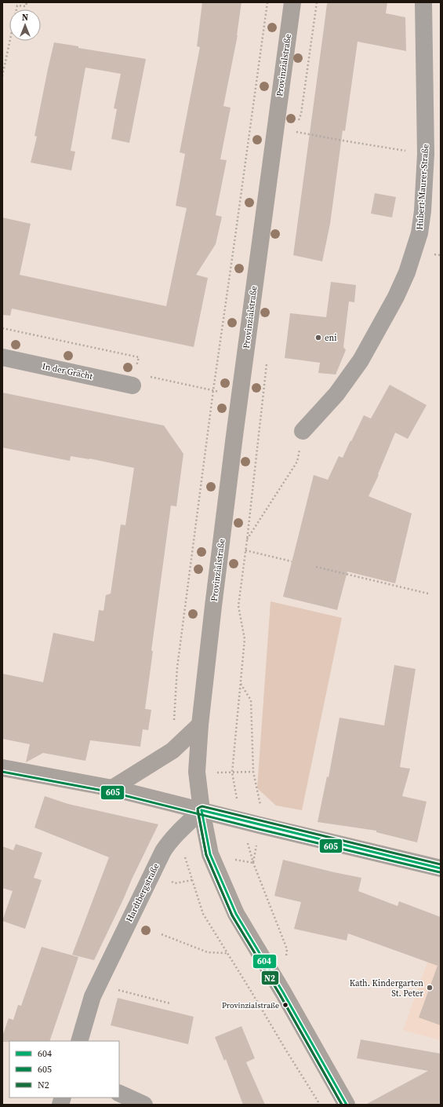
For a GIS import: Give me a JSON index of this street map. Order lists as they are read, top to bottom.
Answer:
{
  "streets": {
    "main road": ["Provinzialstraße"],
    "street": ["Hubert-Maurer-Straße", "In der Grächt", "Hardtbergstraße"]
  },
  "crossings": [
    ["Provinzialstraße", "Hardtbergstraße"]
  ],
  "places": ["eni", "Kath. Kindergarten St. Peter", "Provinzialstraße"],
  "lines": ["transit line 605", "transit line N2", "transit line 604"],
  "legend": ["604", "605", "N2"],
  "north": "top"
}
